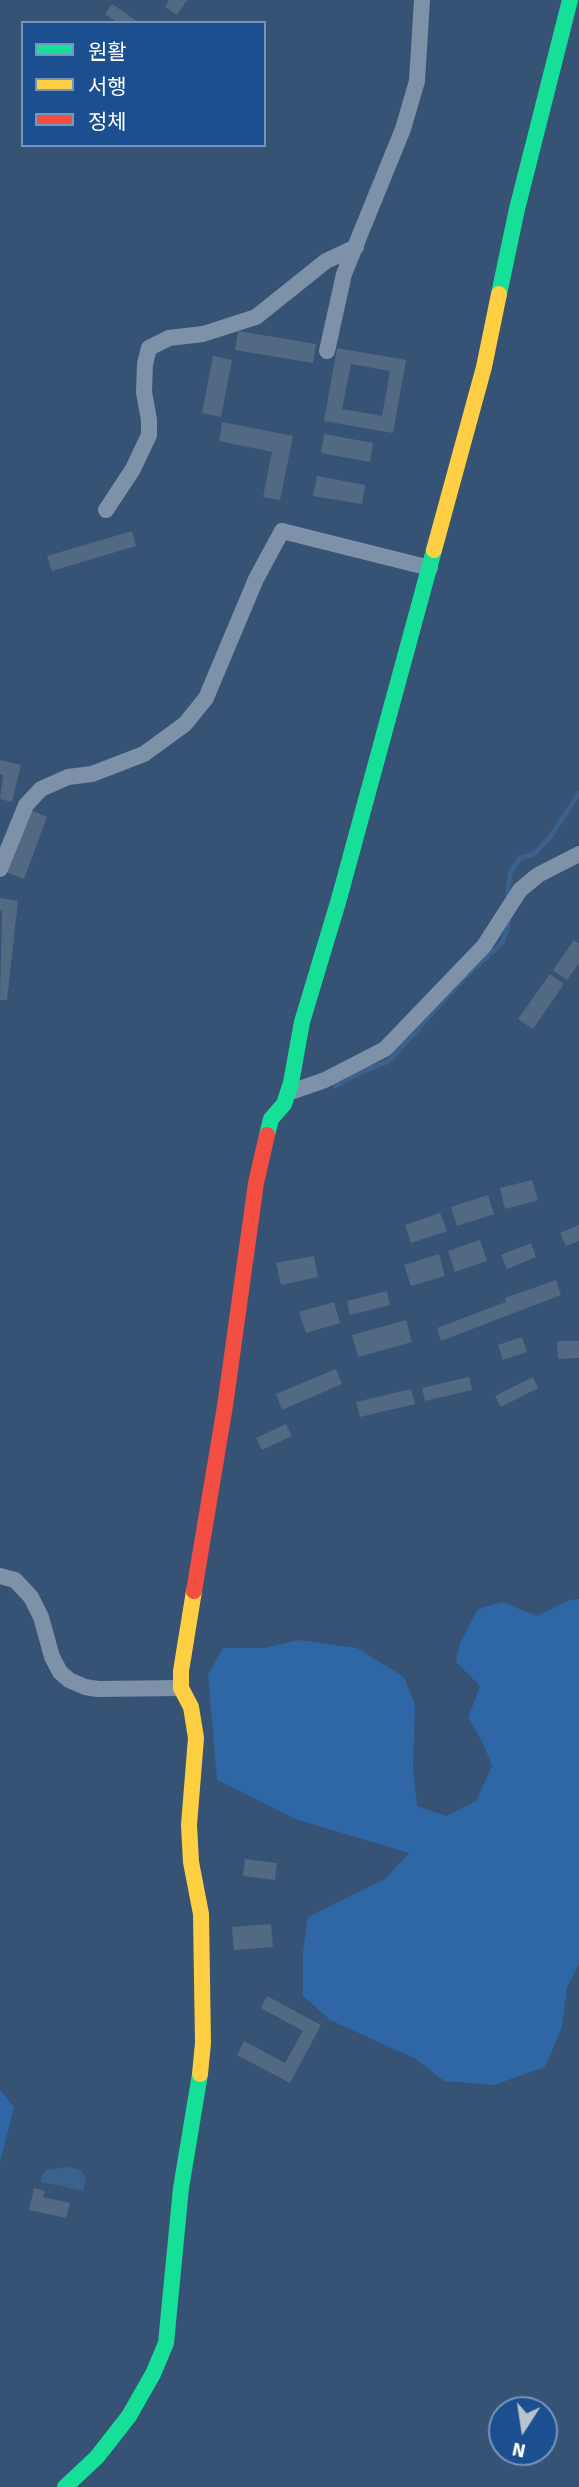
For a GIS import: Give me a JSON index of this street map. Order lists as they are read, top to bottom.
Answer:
{
  "legend": ["원활", "서행", "정체"],
  "north": "bottom"
}
